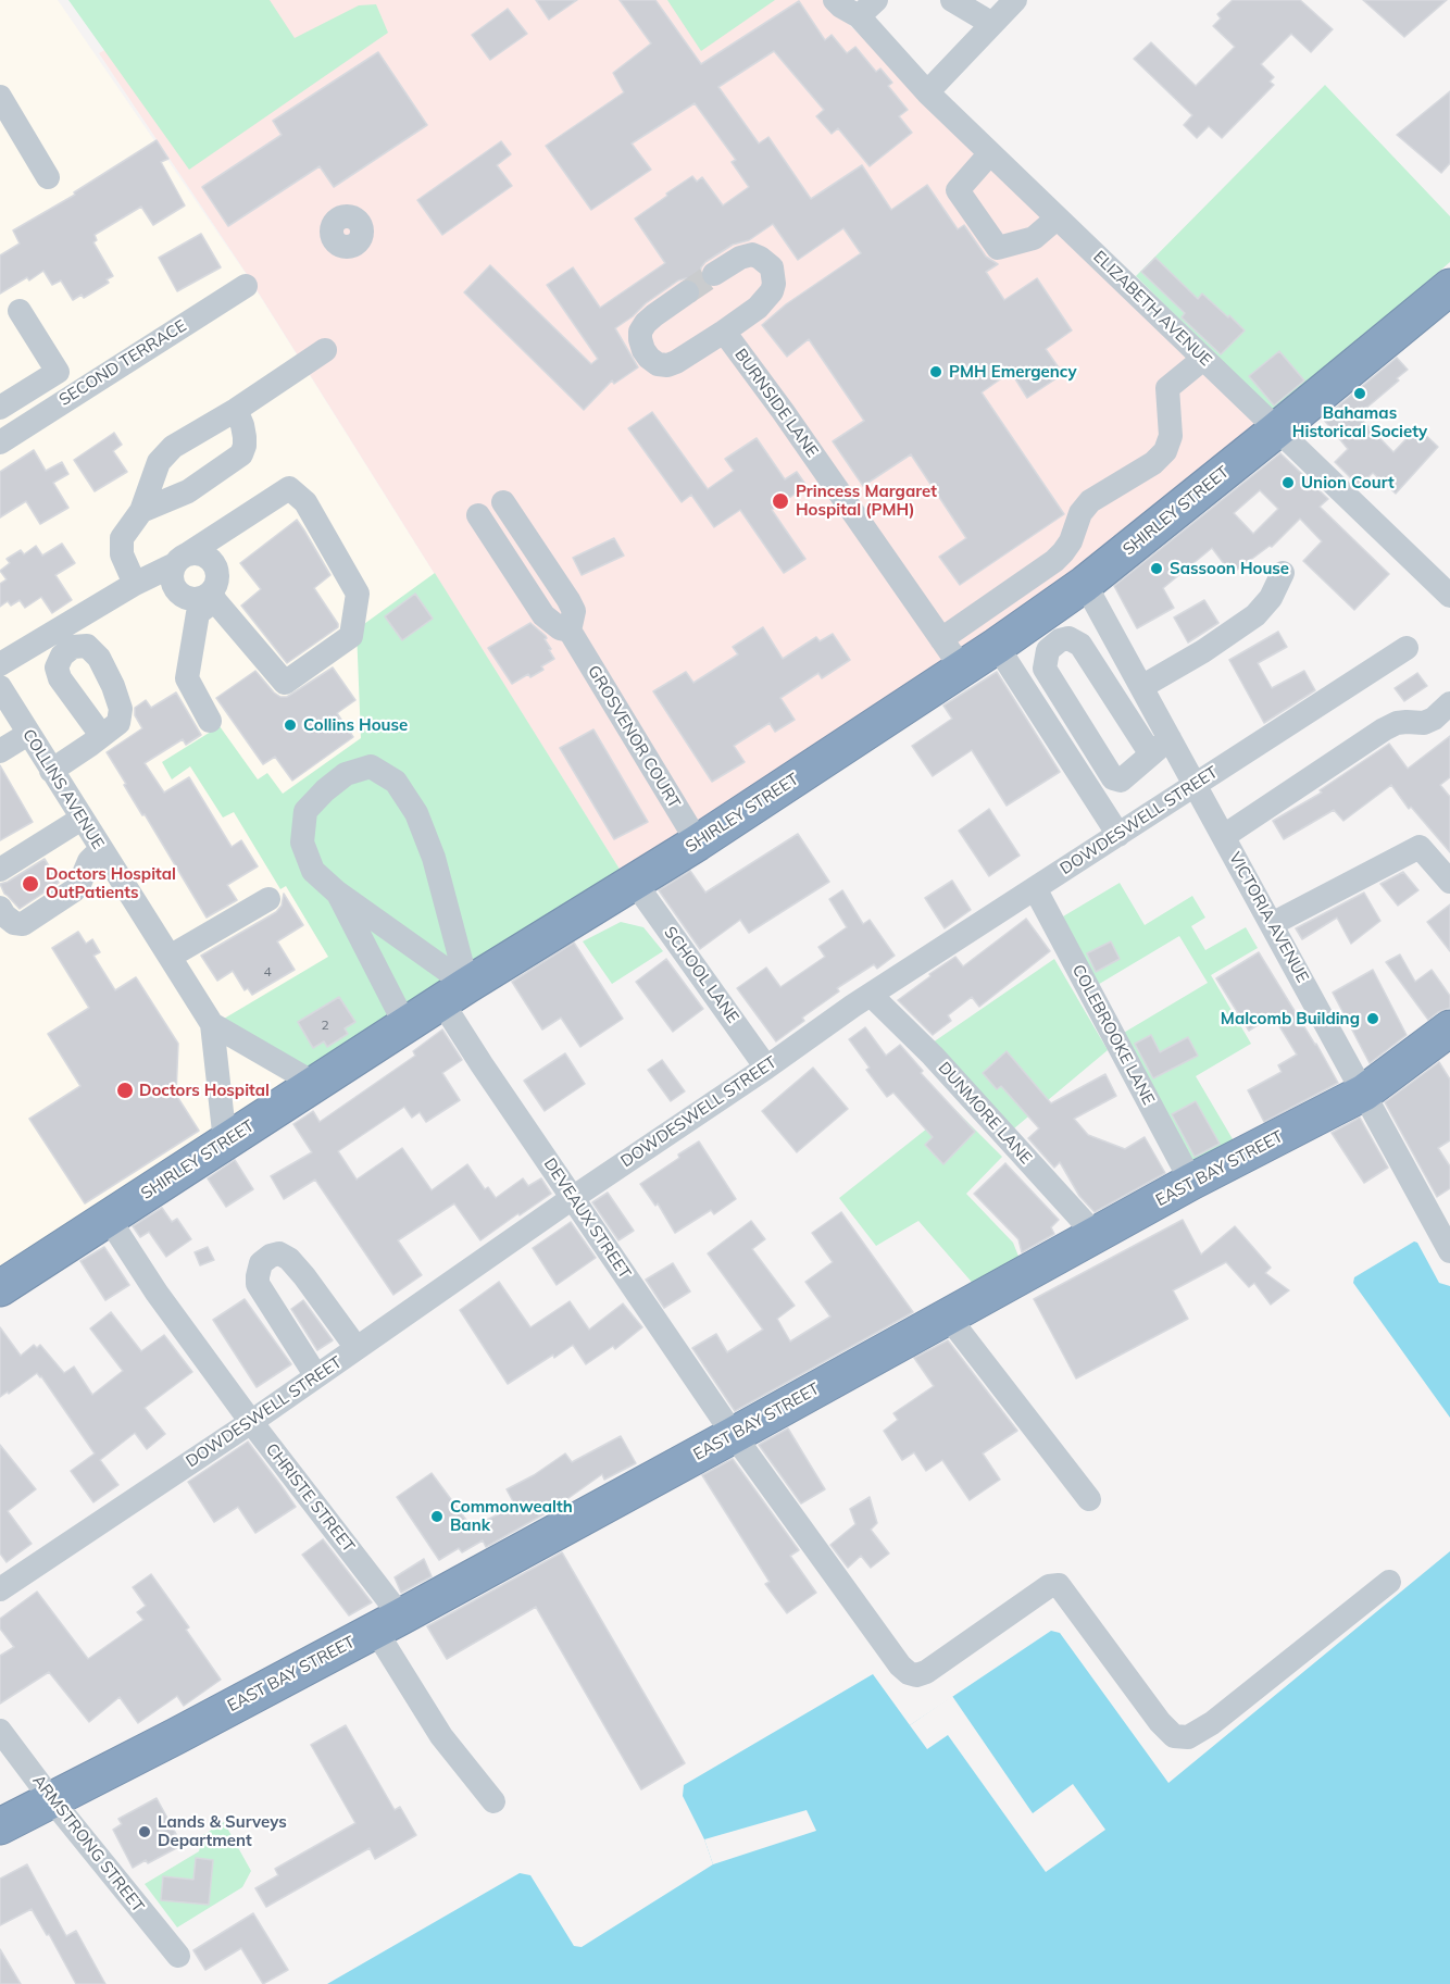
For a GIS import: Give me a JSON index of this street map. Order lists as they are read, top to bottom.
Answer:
{
  "streets": {
    "highway": ["SHIRLEY STREET", "EAST BAY STREET"],
    "street": [
      "ELIZABETH AVENUE",
      "SECOND TERRACE",
      "BURNSIDE LANE",
      "GROSVENOR COURT",
      "COLLINS AVENUE",
      "DOWDESWELL STREET",
      "VICTORIA AVENUE",
      "SCHOOL LANE",
      "COLEBROOKE LANE",
      "DUNMORE LANE",
      "DEVEAUX STREET",
      "CHRISTE STREET",
      "ARMSTRONG STREET"
    ]
  },
  "crossings": [
    ["ELIZABETH AVENUE", "SHIRLEY STREET"],
    ["BURNSIDE LANE", "SHIRLEY STREET"],
    ["SHIRLEY STREET", "GROSVENOR COURT"],
    ["SHIRLEY STREET", "COLLINS AVENUE"],
    ["SHIRLEY STREET", "VICTORIA AVENUE"],
    ["SHIRLEY STREET", "SCHOOL LANE"],
    ["SHIRLEY STREET", "DEVEAUX STREET"],
    ["SHIRLEY STREET", "CHRISTE STREET"],
    ["DOWDESWELL STREET", "VICTORIA AVENUE"],
    ["DOWDESWELL STREET", "SCHOOL LANE"],
    ["DOWDESWELL STREET", "COLEBROOKE LANE"],
    ["DOWDESWELL STREET", "DUNMORE LANE"],
    ["DOWDESWELL STREET", "DEVEAUX STREET"],
    ["DOWDESWELL STREET", "CHRISTE STREET"],
    ["VICTORIA AVENUE", "EAST BAY STREET"],
    ["COLEBROOKE LANE", "EAST BAY STREET"],
    ["DUNMORE LANE", "EAST BAY STREET"],
    ["EAST BAY STREET", "DEVEAUX STREET"],
    ["EAST BAY STREET", "CHRISTE STREET"],
    ["EAST BAY STREET", "ARMSTRONG STREET"]
  ],
  "places": [
    "PMH Emergency",
    "Bahamas Historical Society",
    "Union Court",
    "Princess Margaret Hospital (PMH)",
    "Sassoon House",
    "Collins House",
    "Doctors Hospital OutPatients",
    "Malcomb Building",
    "Doctors Hospital",
    "Commonwealth Bank",
    "Lands & Surveys Department"
  ],
  "house_numbers": ["4", "2"]
}
